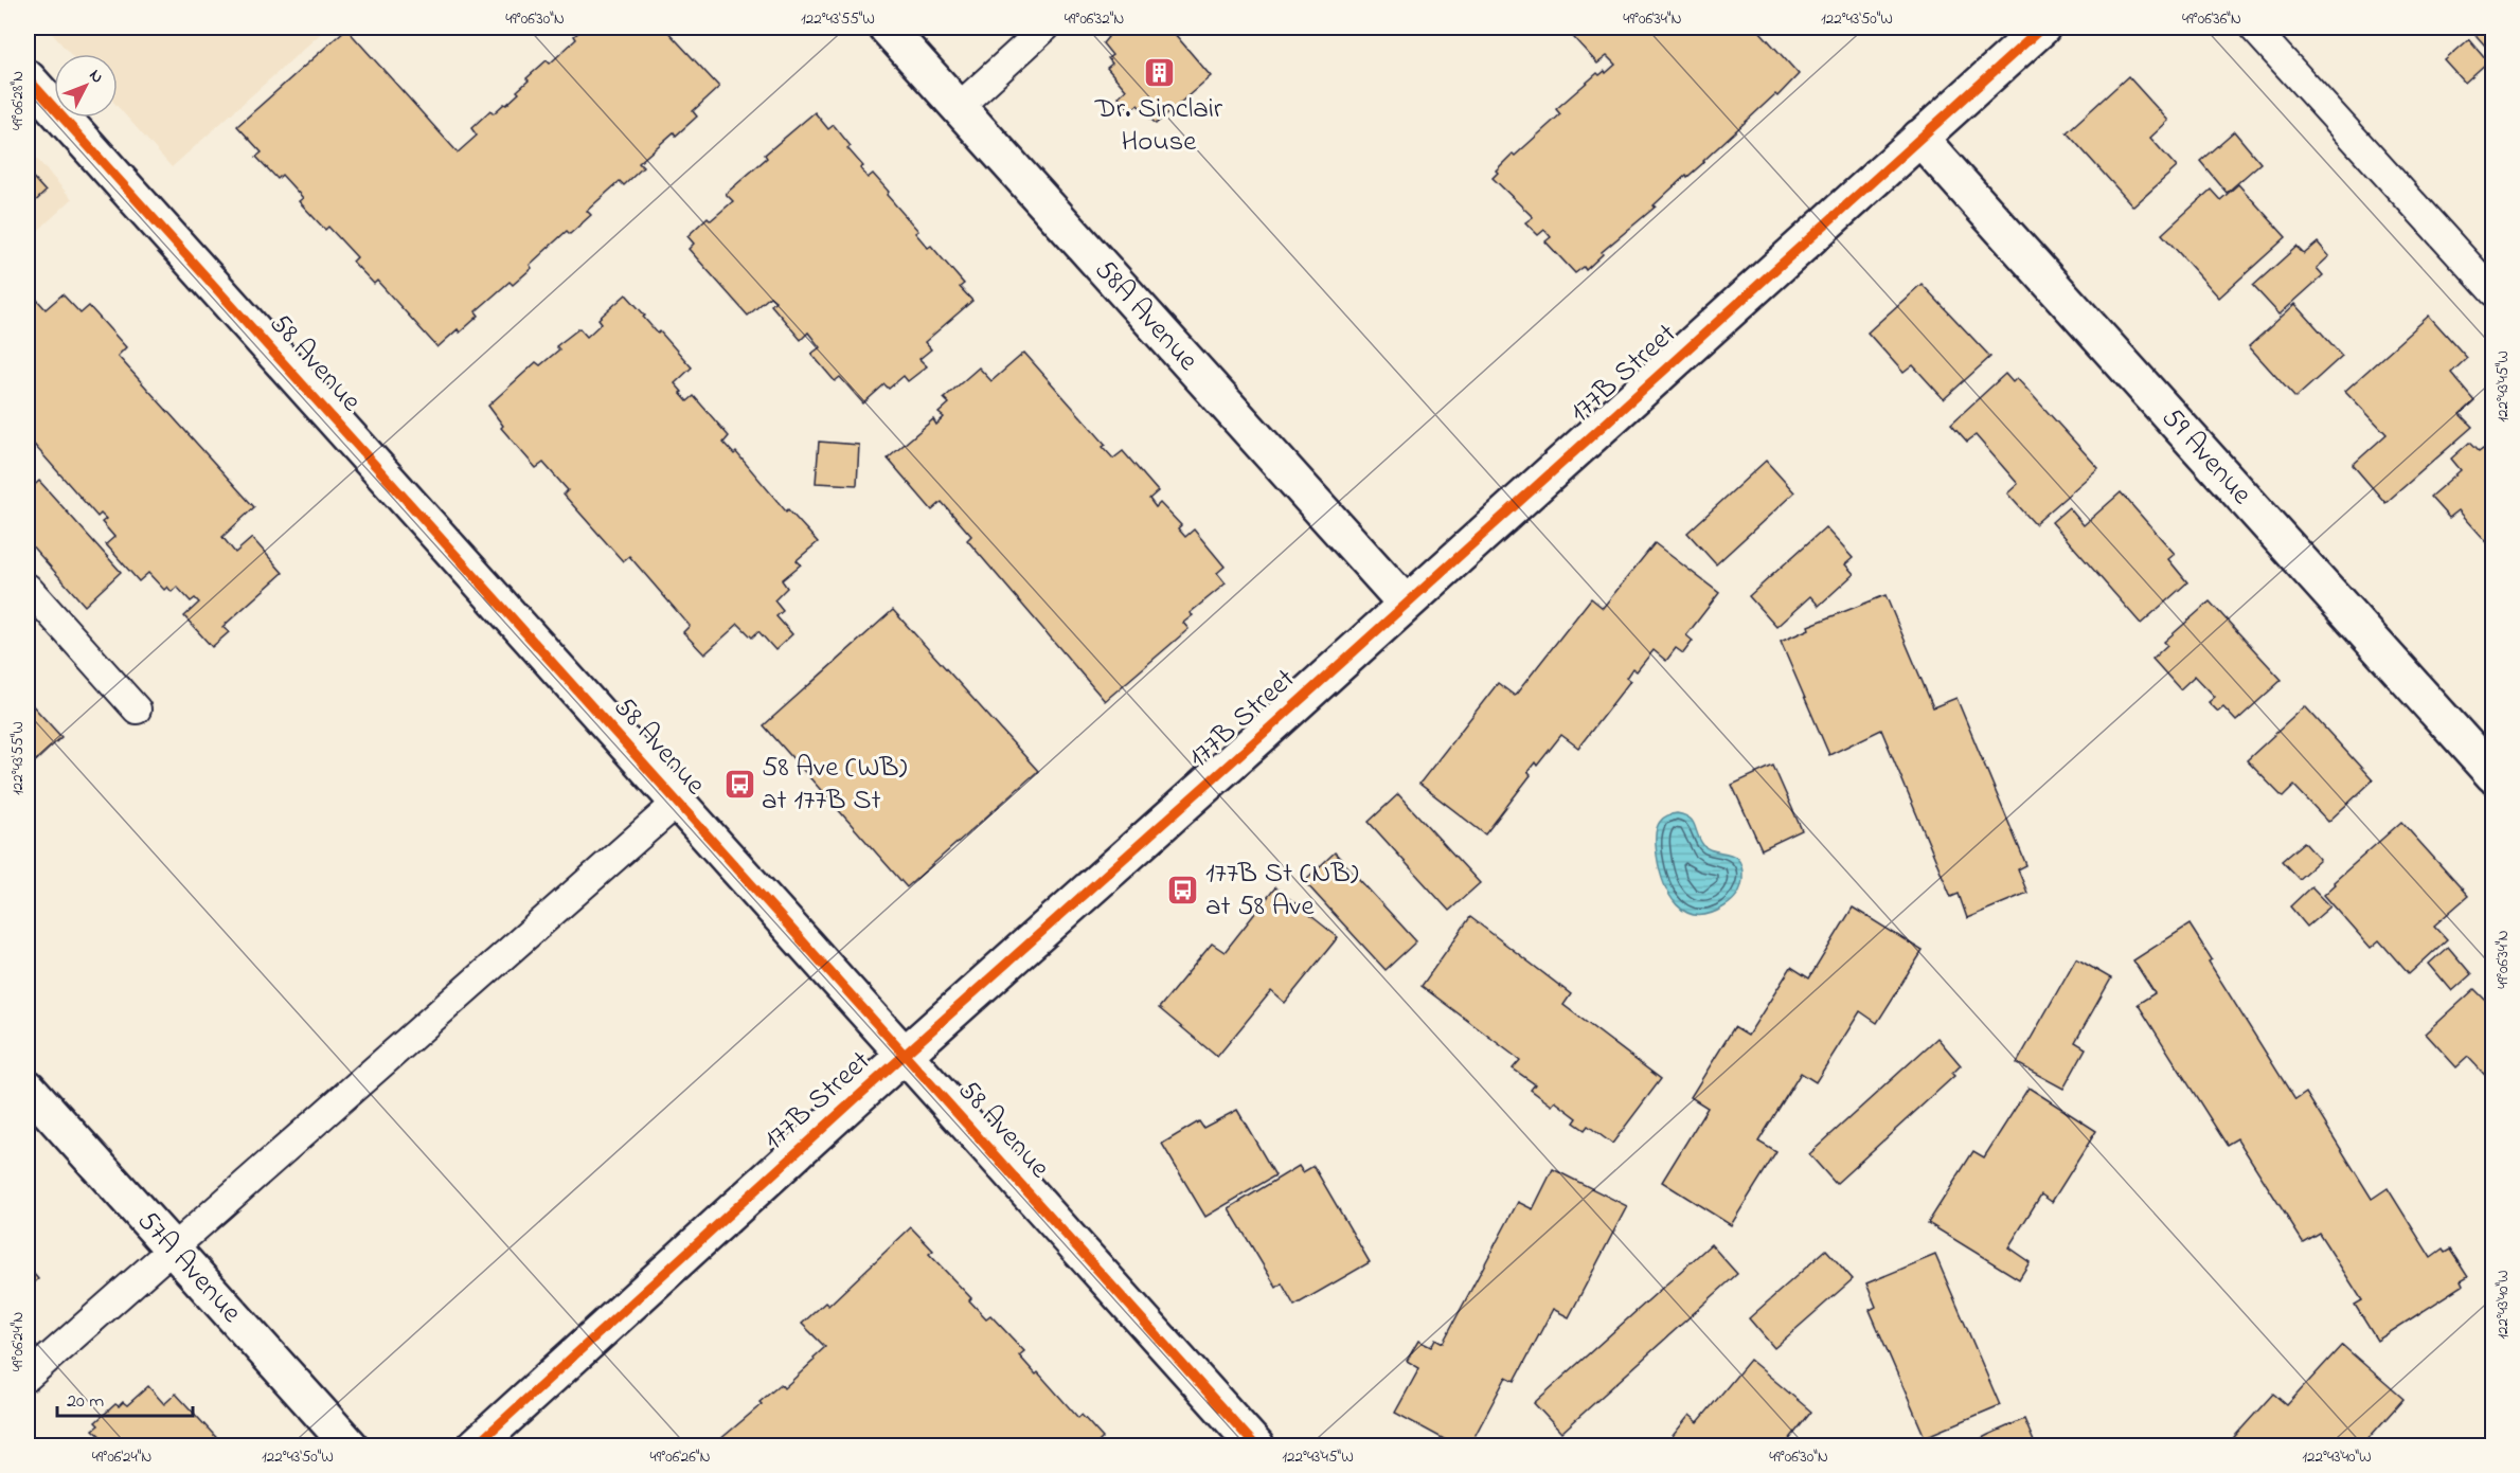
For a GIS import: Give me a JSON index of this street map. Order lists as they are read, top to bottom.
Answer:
{
  "streets": {
    "street": [
      "58A Avenue",
      "58 Avenue",
      "177B Street",
      "59 Avenue",
      "57A Avenue"
    ]
  },
  "crossings": [
    ["58A Avenue", "177B Street"],
    ["58 Avenue", "177B Street"],
    ["177B Street", "59 Avenue"]
  ],
  "places": {
    "building": ["Dr. Sinclair House"],
    "bus stop": ["58 Ave (WB) at 177B St", "177B St (NB) at 58 Ave"]
  },
  "scale_bar": "20 m",
  "north": "top right",
  "coordinates": [
    "49°06'30\"N",
    "122°43'55\"W",
    "49°06'32\"N",
    "49°06'34\"N",
    "122°43'50\"W",
    "49°06'36\"N",
    "49°06'28\"N",
    "122°43'45\"W",
    "122°43'40\"W",
    "49°06'24\"N",
    "49°06'26\"N"
  ]
}
